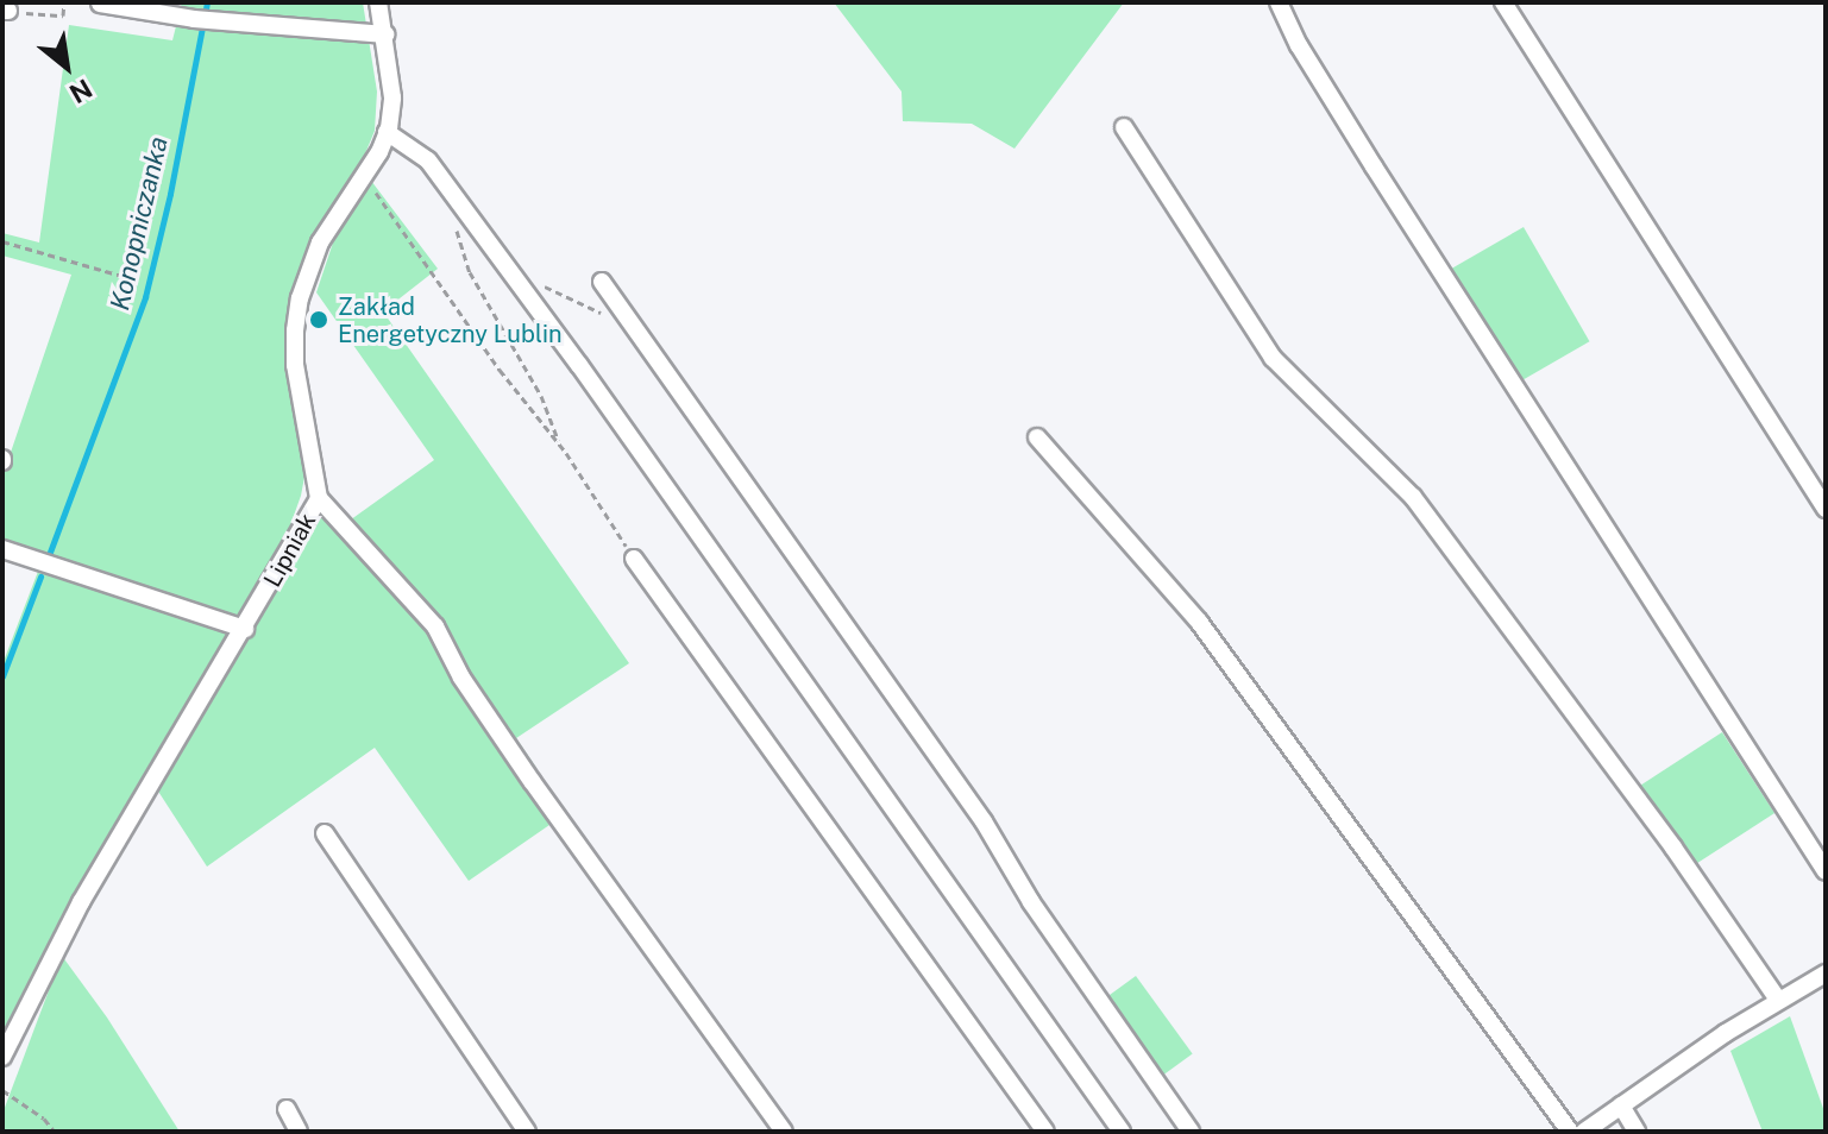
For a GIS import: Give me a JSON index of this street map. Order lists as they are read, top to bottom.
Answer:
{
  "streets": {
    "street": ["Lipniak"]
  },
  "water": ["Konopniczanka"],
  "places": ["Zakład Energetyczny Lublin"],
  "north": "bottom right"
}
